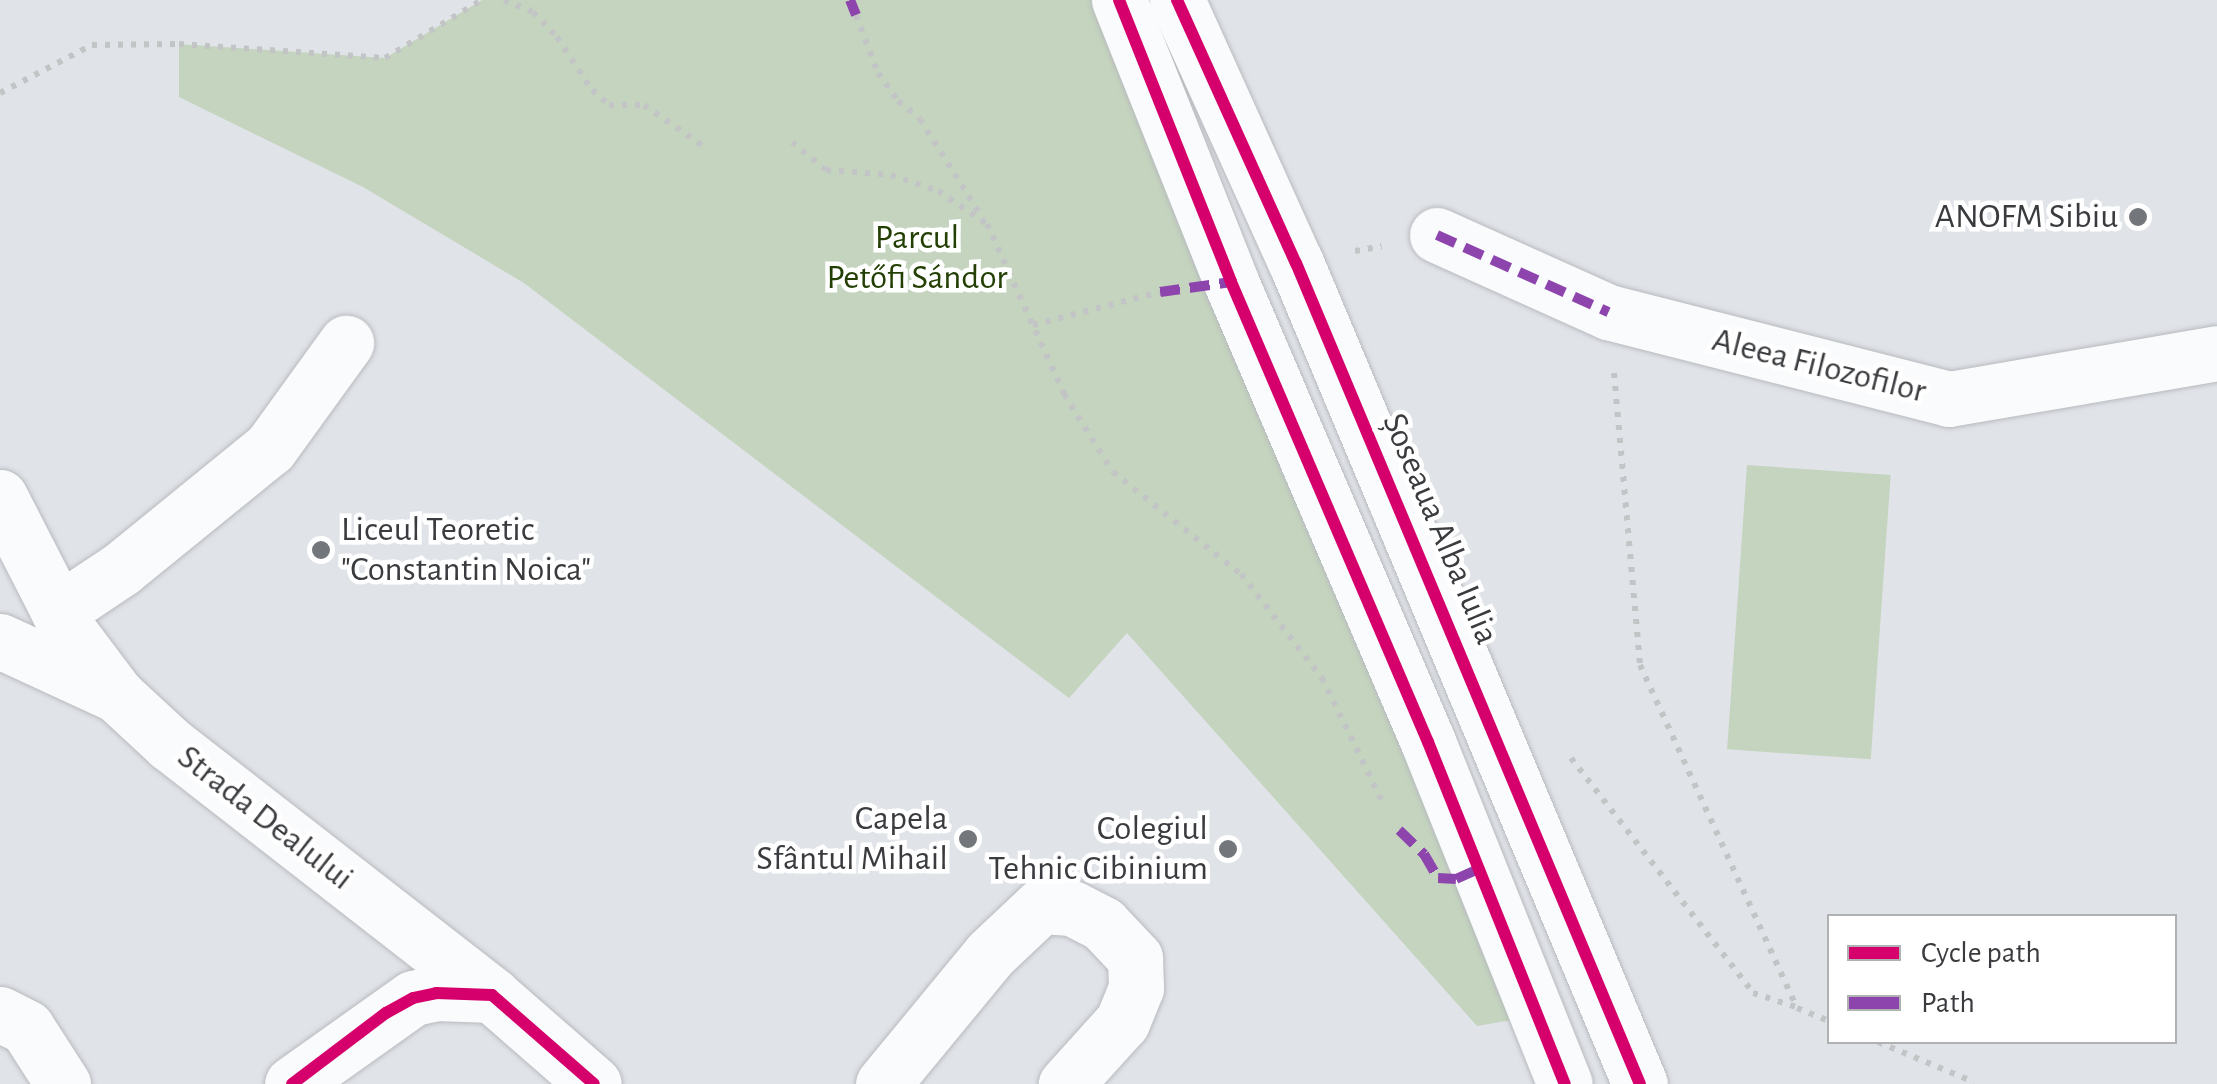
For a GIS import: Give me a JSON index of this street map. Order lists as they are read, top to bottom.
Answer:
{
  "streets": {
    "main road": ["Aleea Filozofilor", "Șoseaua Alba Iulia", "Strada Dealului"]
  },
  "parks": ["Parcul Petőfi Sándor"],
  "places": [
    "ANOFM Sibiu",
    "Liceul Teoretic \"Constantin Noica\"",
    "Capela Sfântul Mihail",
    "Colegiul Tehnic Cibinium"
  ],
  "legend": ["Cycle path", "Path"]
}
